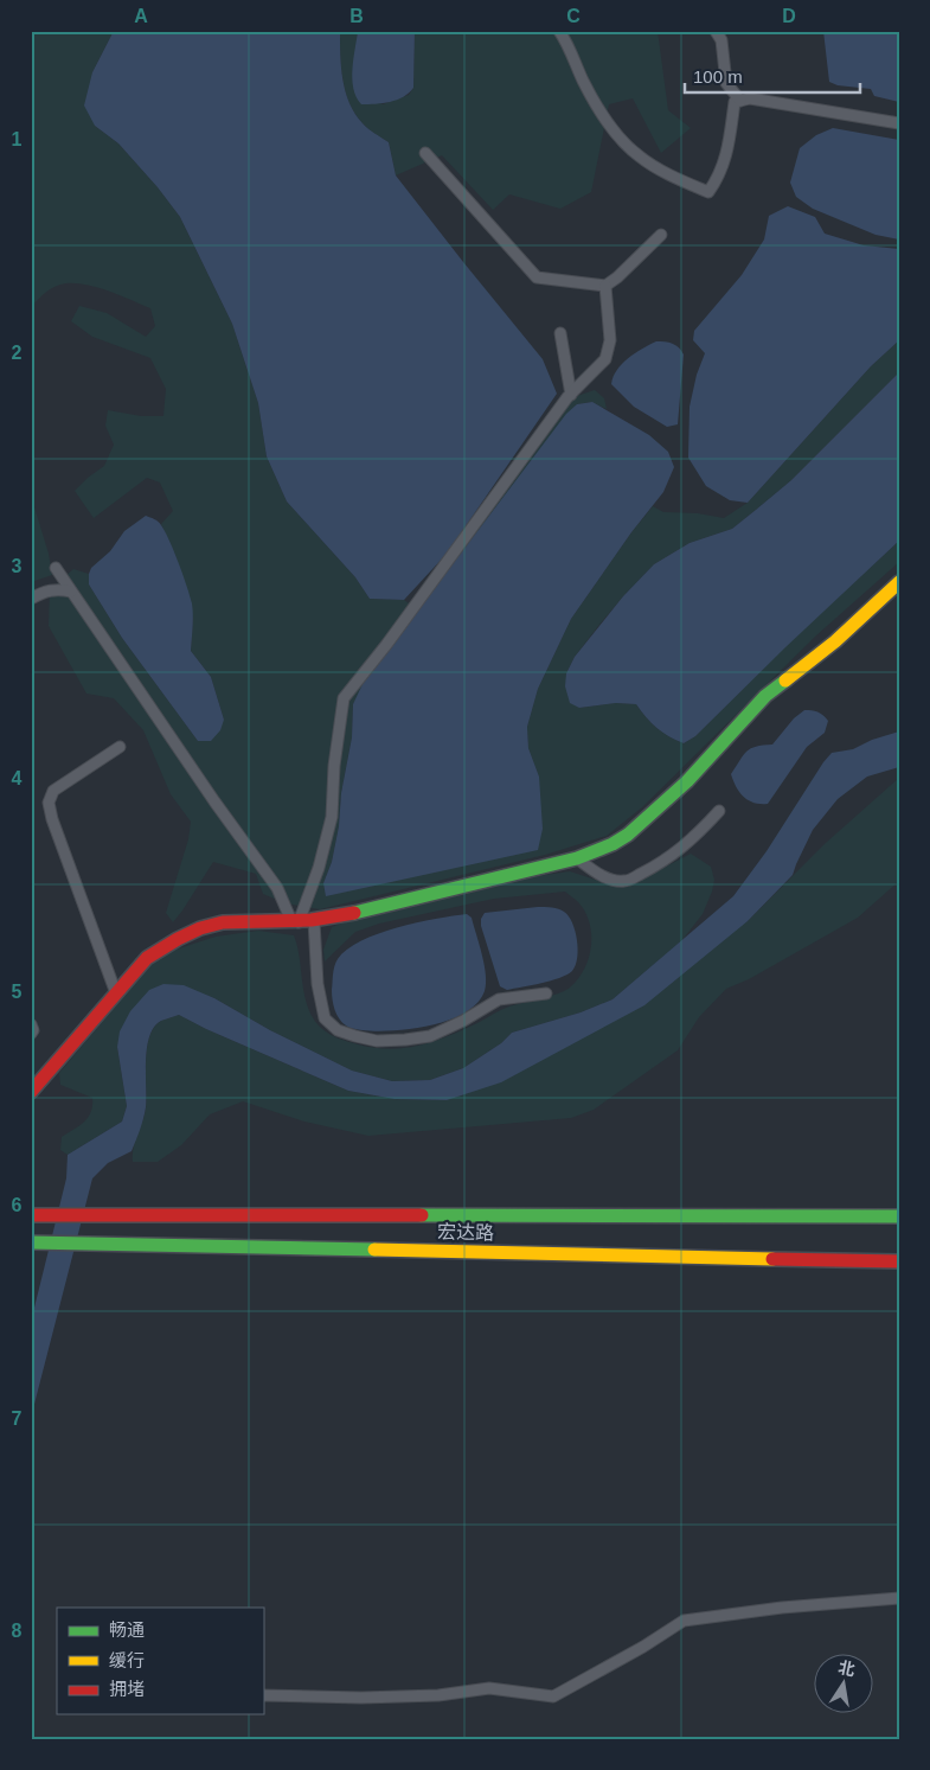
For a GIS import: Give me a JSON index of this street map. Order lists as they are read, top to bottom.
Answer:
{
  "streets": {
    "main road": ["宏达路"]
  },
  "legend": ["畅通", "缓行", "拥堵"],
  "scale_bar": "100 m",
  "north": "top",
  "grid": {
    "columns": [
      "A",
      "B",
      "C",
      "D"
    ],
    "rows": [
      "1",
      "2",
      "3",
      "4",
      "5",
      "6",
      "7",
      "8"
    ]
  }
}
